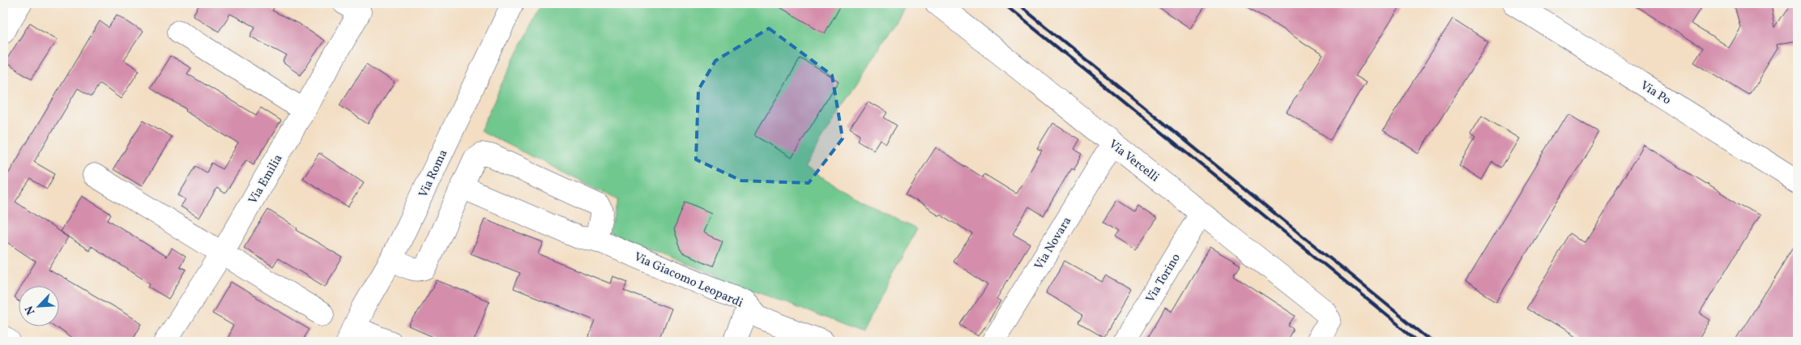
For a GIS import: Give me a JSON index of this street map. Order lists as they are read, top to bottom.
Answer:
{
  "streets": {
    "street": [
      "Via Po",
      "Via Vercelli",
      "Via Roma",
      "Via Emilia",
      "Via Novara",
      "Via Torino",
      "Via Giacomo Leopardi"
    ]
  },
  "crossings": [
    ["Via Vercelli", "Via Novara"],
    ["Via Vercelli", "Via Torino"]
  ],
  "north": "bottom left"
}
